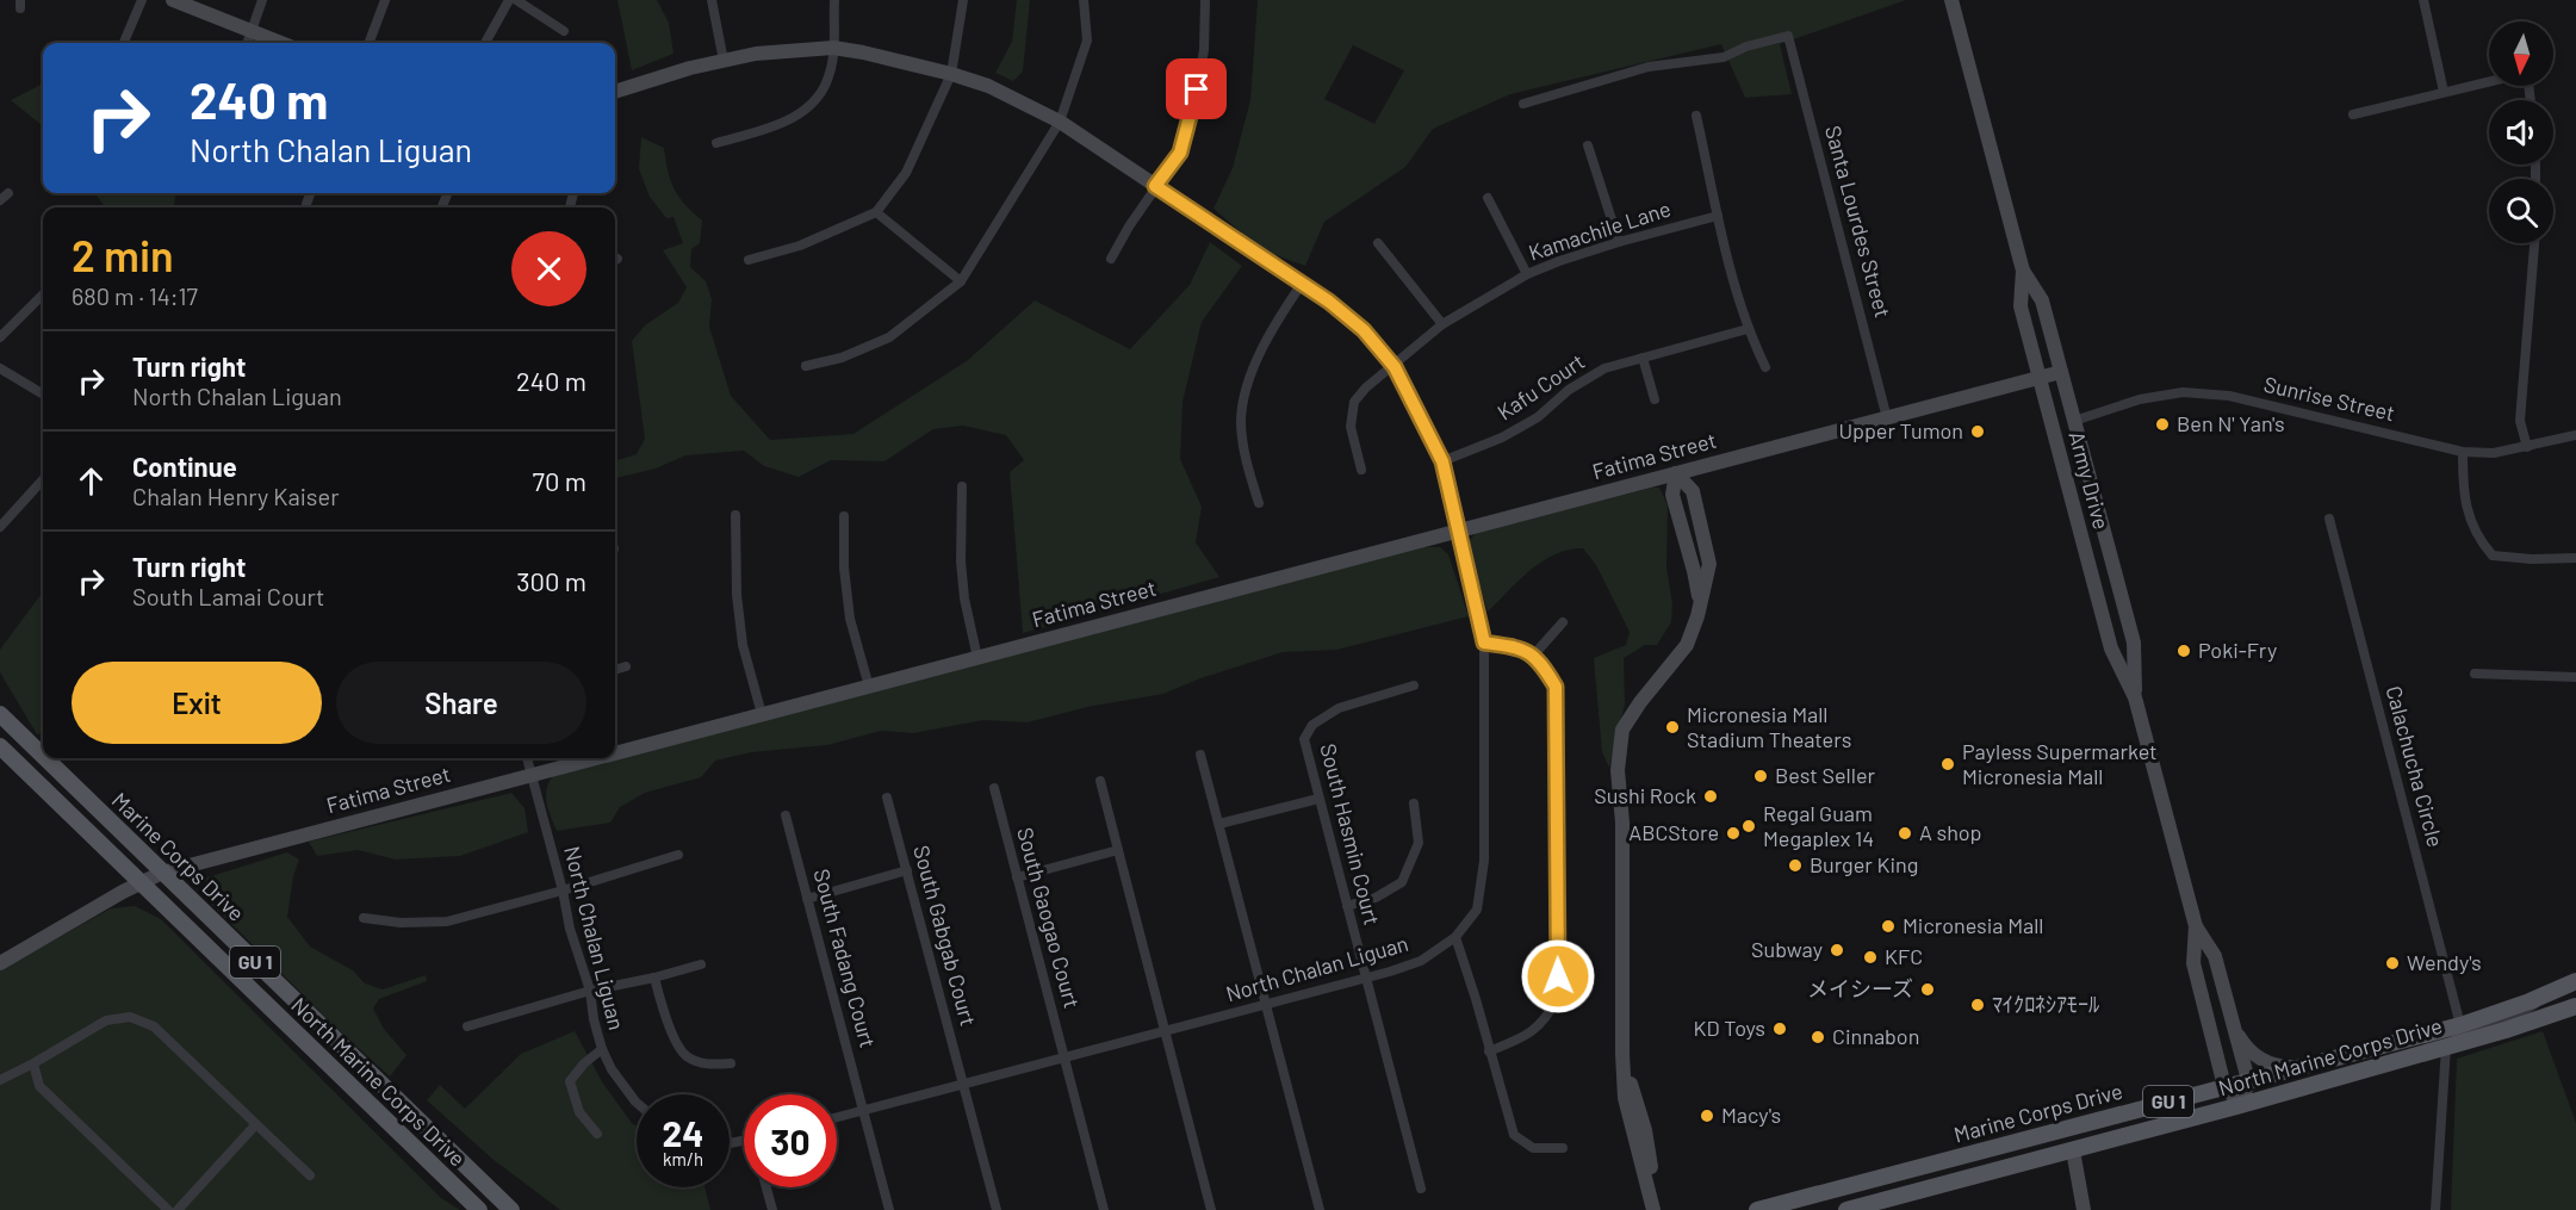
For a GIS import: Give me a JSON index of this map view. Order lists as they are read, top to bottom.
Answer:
{
  "streets": {
    "main road": [
      "Fatima Street",
      "Army Drive",
      "Marine Corps Drive",
      "GU 1",
      "North Marine Corps Drive"
    ],
    "street": [
      "Santa Lourdes Street",
      "Kamachile Lane",
      "Kafu Court",
      "Sunrise Street",
      "Calachucha Circle",
      "South Hasmin Court",
      "South Gaogao Court",
      "South Gabgab Court",
      "North Chalan Liguan",
      "South Fadang Court"
    ]
  },
  "crossings": [
    ["Santa Lourdes Street", "Fatima Street"],
    ["Sunrise Street", "Army Drive"],
    ["Fatima Street", "Army Drive"],
    ["Fatima Street", "Marine Corps Drive"],
    ["Fatima Street", "North Chalan Liguan"],
    ["Fatima Street", "North Marine Corps Drive"],
    ["Army Drive", "Marine Corps Drive"],
    ["Army Drive", "North Marine Corps Drive"],
    ["Calachucha Circle", "Marine Corps Drive"],
    ["South Hasmin Court", "North Chalan Liguan"],
    ["South Gaogao Court", "North Chalan Liguan"],
    ["South Gabgab Court", "North Chalan Liguan"],
    ["North Chalan Liguan", "South Fadang Court"]
  ],
  "places": [
    "Ben N' Yan's",
    "Upper Tumon",
    "Poki-Fry",
    "Micronesia Mall Stadium Theaters",
    "Payless Supermarket Micronesia Mall",
    "Best Seller",
    "Sushi Rock",
    "Regal Guam Megaplex 14",
    "ABCStore",
    "A shop",
    "Burger King",
    "Micronesia Mall",
    "Subway",
    "KFC",
    "Wendy's",
    "メイシーズ",
    "ﾏｲｸﾛﾈｼｱﾓｰﾙ",
    "KD Toys",
    "Cinnabon",
    "Macy's"
  ],
  "north": "bottom",
  "page": {
    "turn": ["240 m", "North Chalan Liguan"],
    "heading": ["2 min", "680 m · 14:17"],
    "list": [
      {
        "name": "Turn right",
        "note": "North Chalan Liguan",
        "value": "240 m"
      },
      {
        "name": "Continue",
        "note": "Chalan Henry Kaiser",
        "value": "70 m"
      },
      {
        "name": "Turn right",
        "note": "South Lamai Court",
        "value": "300 m"
      }
    ],
    "buttons": ["Exit", "Share"],
    "speed": "24 km/h",
    "limit": "30"
  }
}
